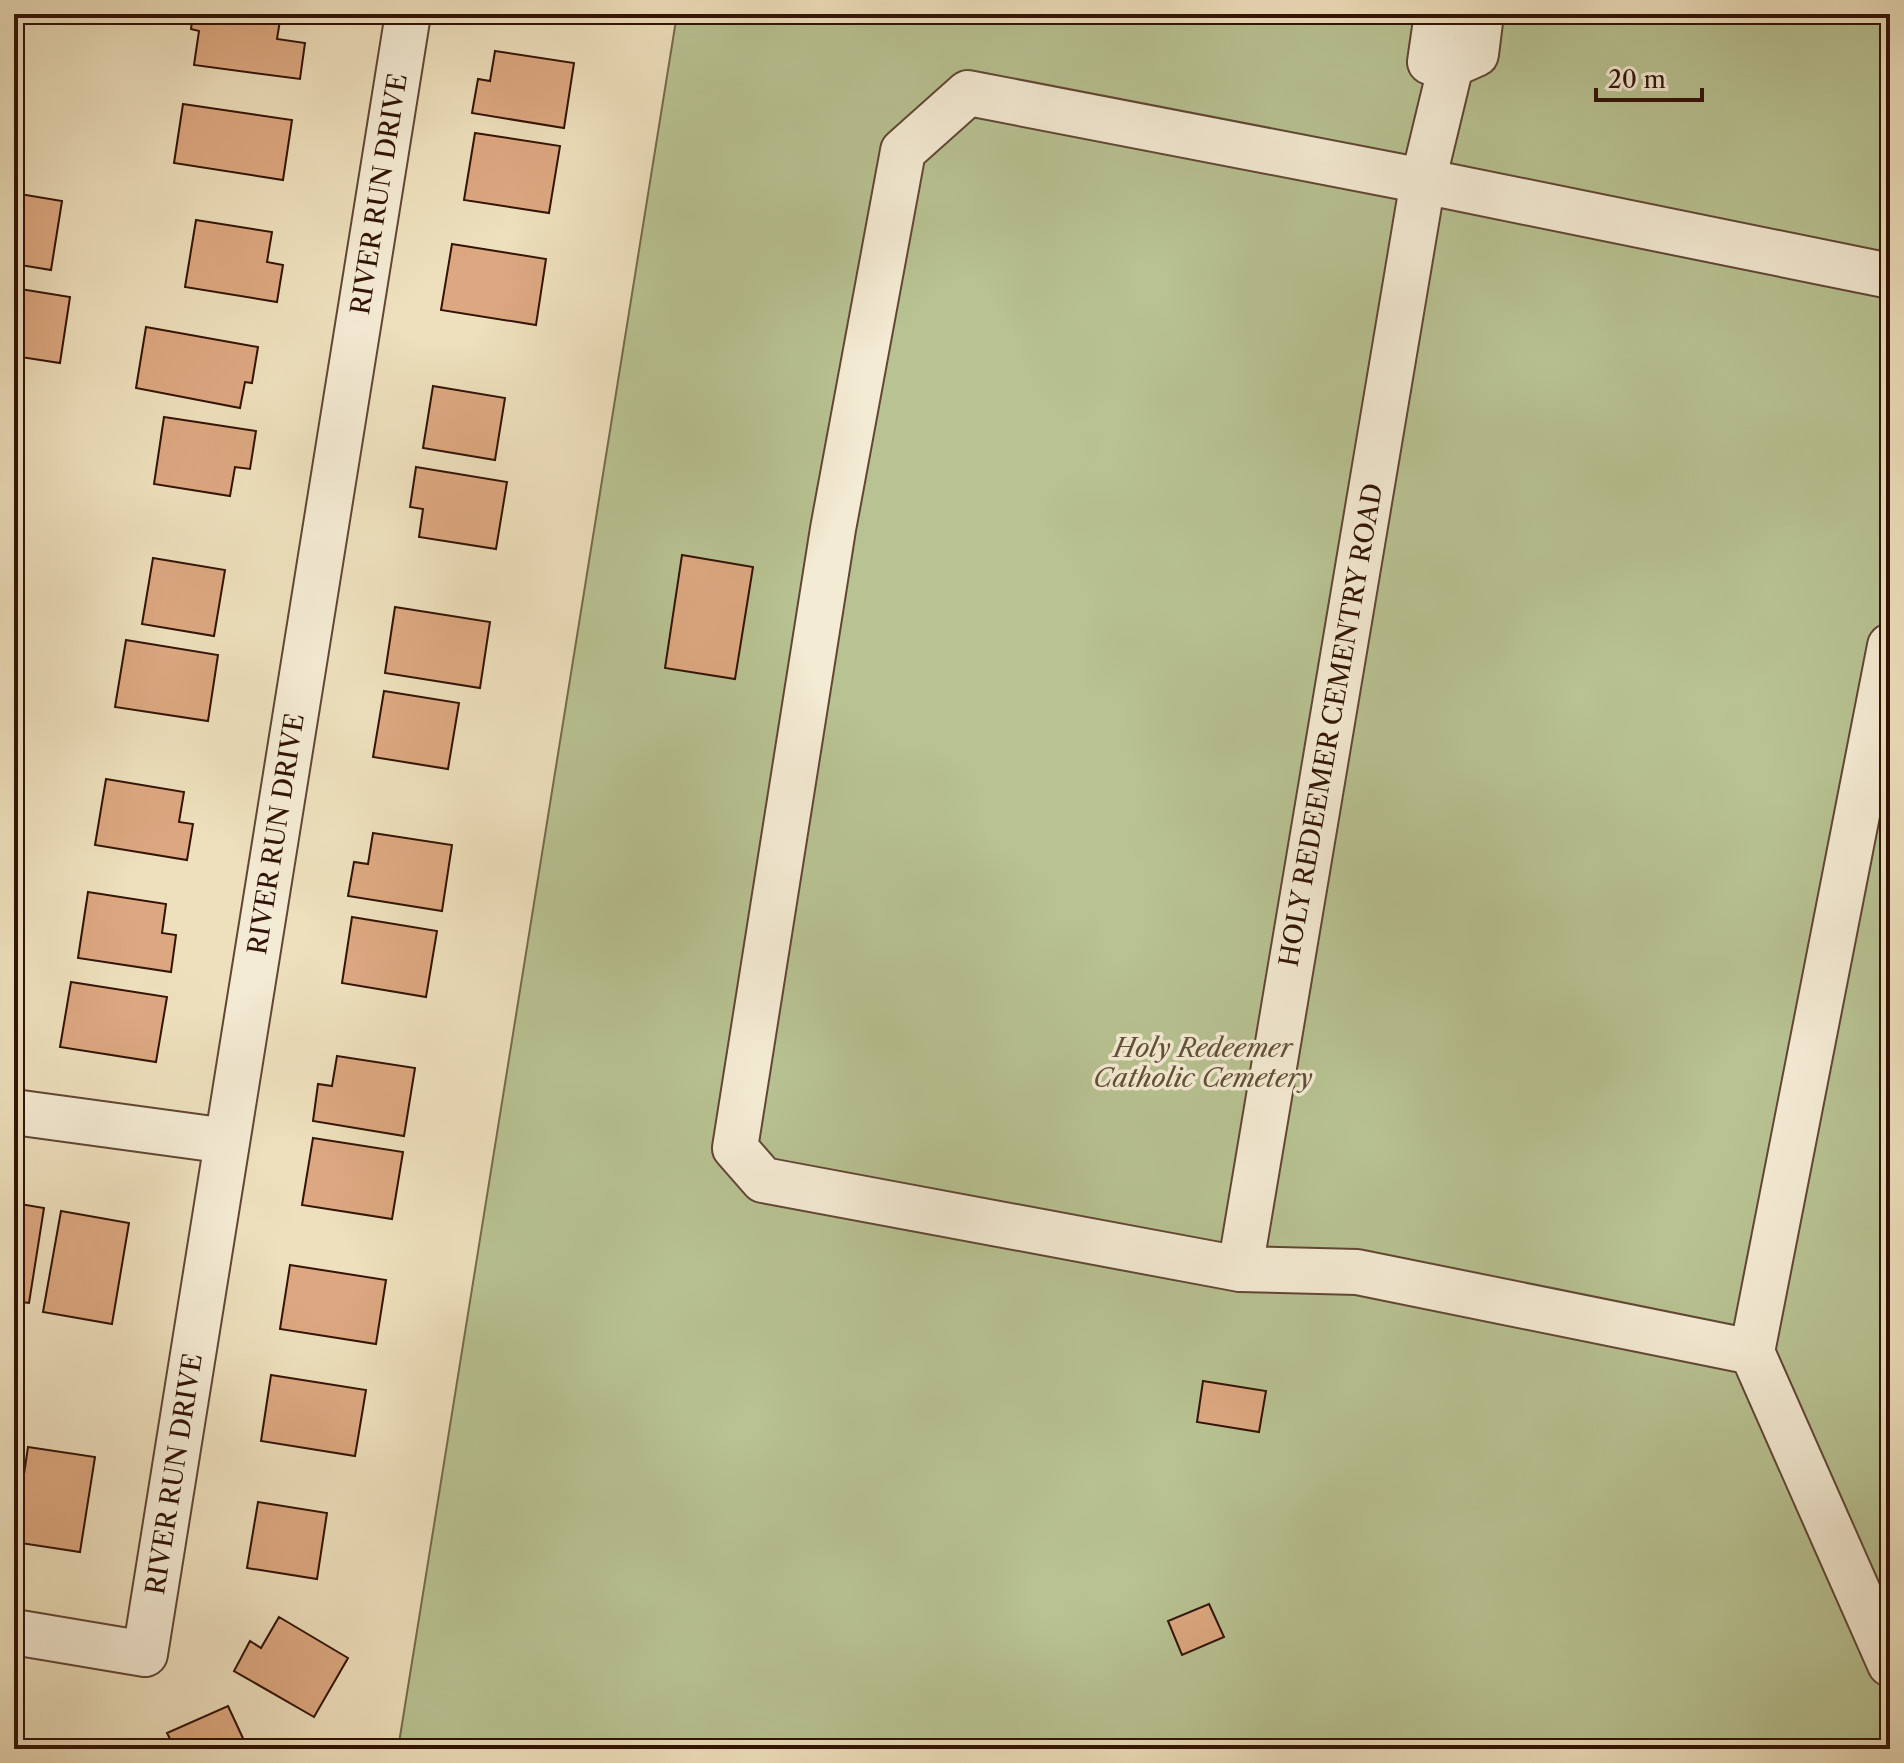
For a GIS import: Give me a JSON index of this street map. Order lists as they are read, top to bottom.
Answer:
{
  "streets": {
    "street": ["RIVER RUN DRIVE", "HOLY REDEEMER CEMENTRY ROAD"]
  },
  "parks": ["Holy Redeemer Catholic Cemetery"],
  "scale_bar": "20 m"
}
